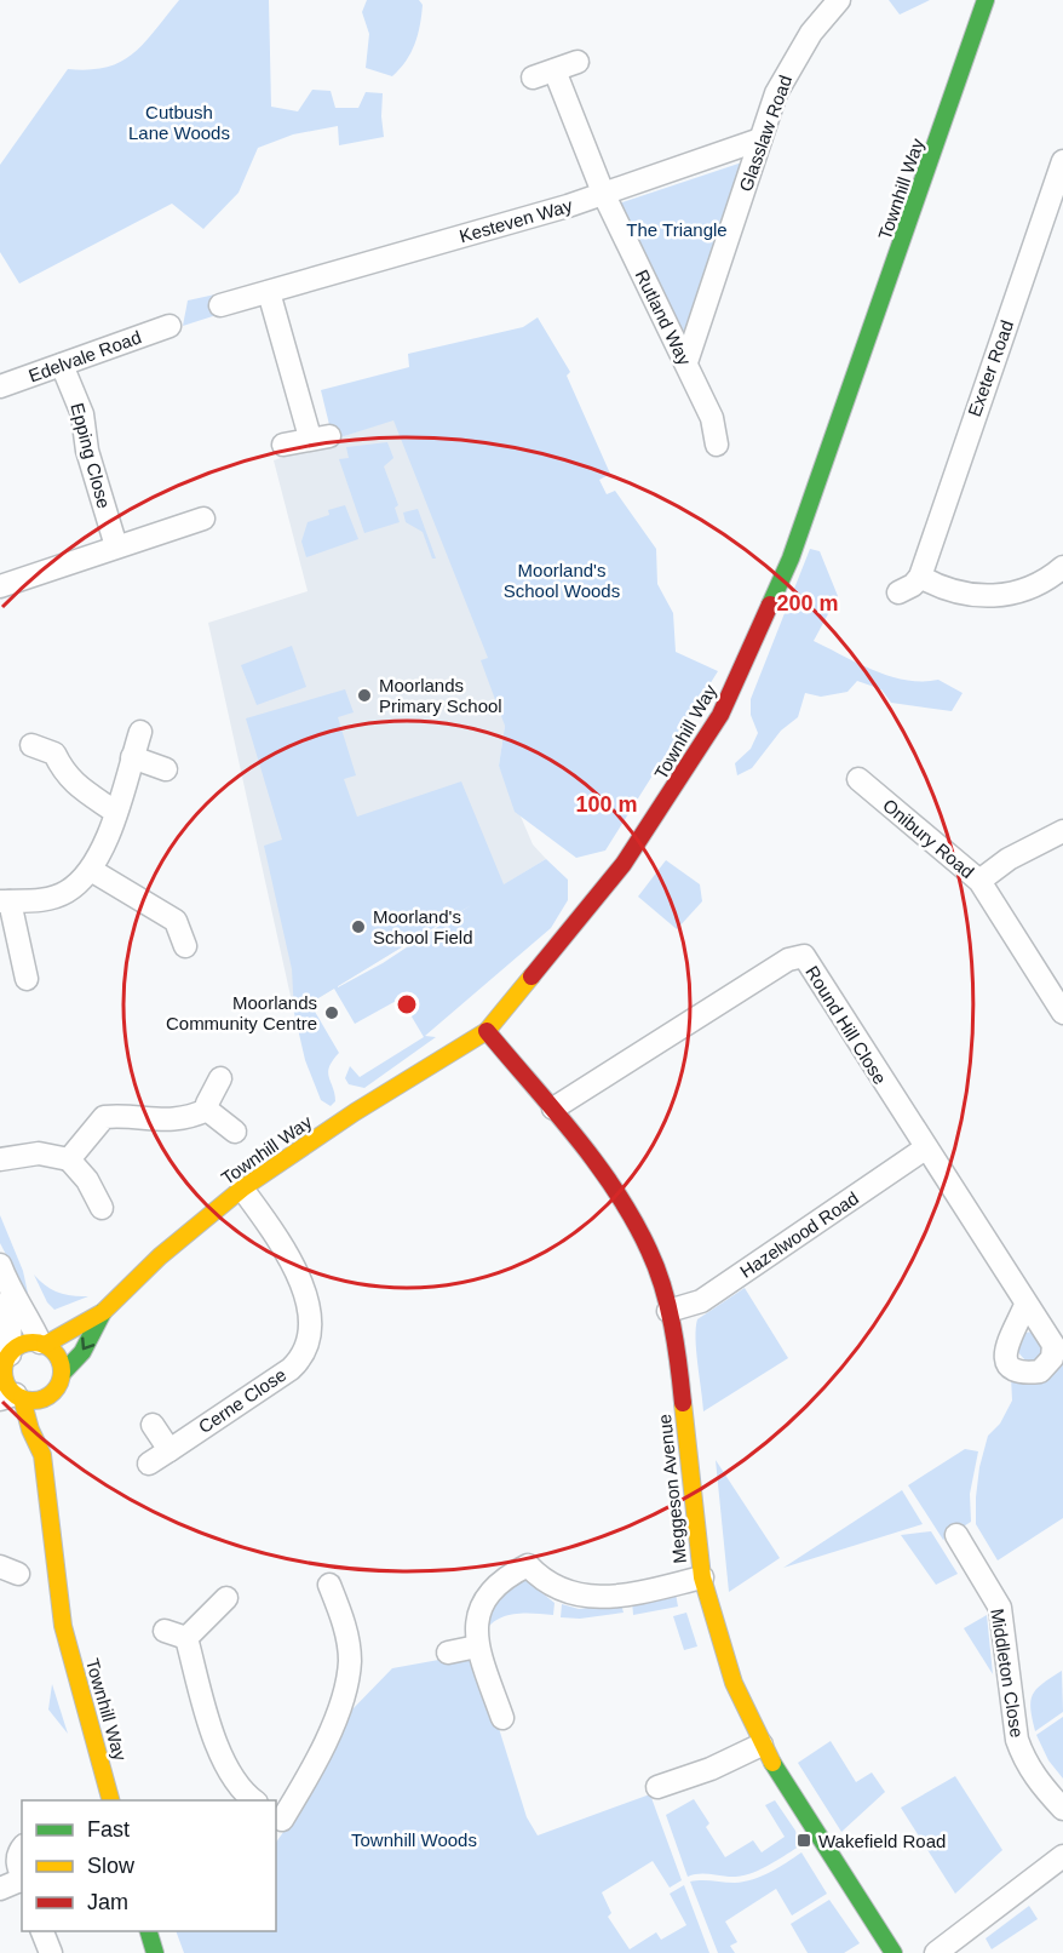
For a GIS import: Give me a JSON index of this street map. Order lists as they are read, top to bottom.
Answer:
{
  "streets": {
    "street": [
      "Glasslaw Road",
      "Townhill Way",
      "Kesteven Way",
      "Rutland Way",
      "Edelvale Road",
      "Exeter Road",
      "Epping Close",
      "Onibury Road",
      "Round Hill Close",
      "Hazelwood Road",
      "Cerne Close",
      "Meggeson Avenue",
      "Middleton Close"
    ]
  },
  "crossings": [
    ["Glasslaw Road", "Kesteven Way"],
    ["Glasslaw Road", "Rutland Way"],
    ["Townhill Way", "Cerne Close"],
    ["Townhill Way", "Meggeson Avenue"],
    ["Kesteven Way", "Rutland Way"],
    ["Edelvale Road", "Epping Close"],
    ["Round Hill Close", "Hazelwood Road"],
    ["Round Hill Close", "Meggeson Avenue"],
    ["Hazelwood Road", "Meggeson Avenue"]
  ],
  "parks": [
    "Cutbush Lane Woods",
    "The Triangle",
    "Moorland's School Woods",
    "Townhill Woods"
  ],
  "places": {
    "other": ["Moorlands Primary School", "Moorland's School Field", "Moorlands Community Centre"],
    "transit": ["Wakefield Road"]
  },
  "legend": ["Fast", "Slow", "Jam"],
  "rings": ["200 m", "100 m"]
}
